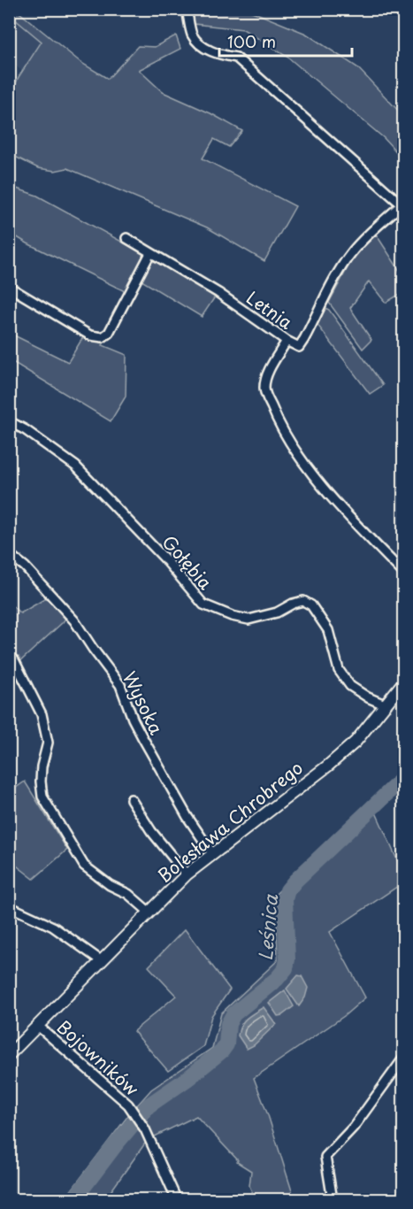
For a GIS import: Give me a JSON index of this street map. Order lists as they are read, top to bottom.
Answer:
{
  "streets": {
    "street": [
      "Letnia",
      "Gołębia",
      "Wysoka",
      "Bolesława Chrobrego",
      "Bojowników"
    ]
  },
  "crossings": [
    ["Gołębia", "Bolesława Chrobrego"],
    ["Wysoka", "Bolesława Chrobrego"],
    ["Bolesława Chrobrego", "Bojowników"]
  ],
  "water": ["Leśnica"],
  "scale_bar": "100 m"
}
